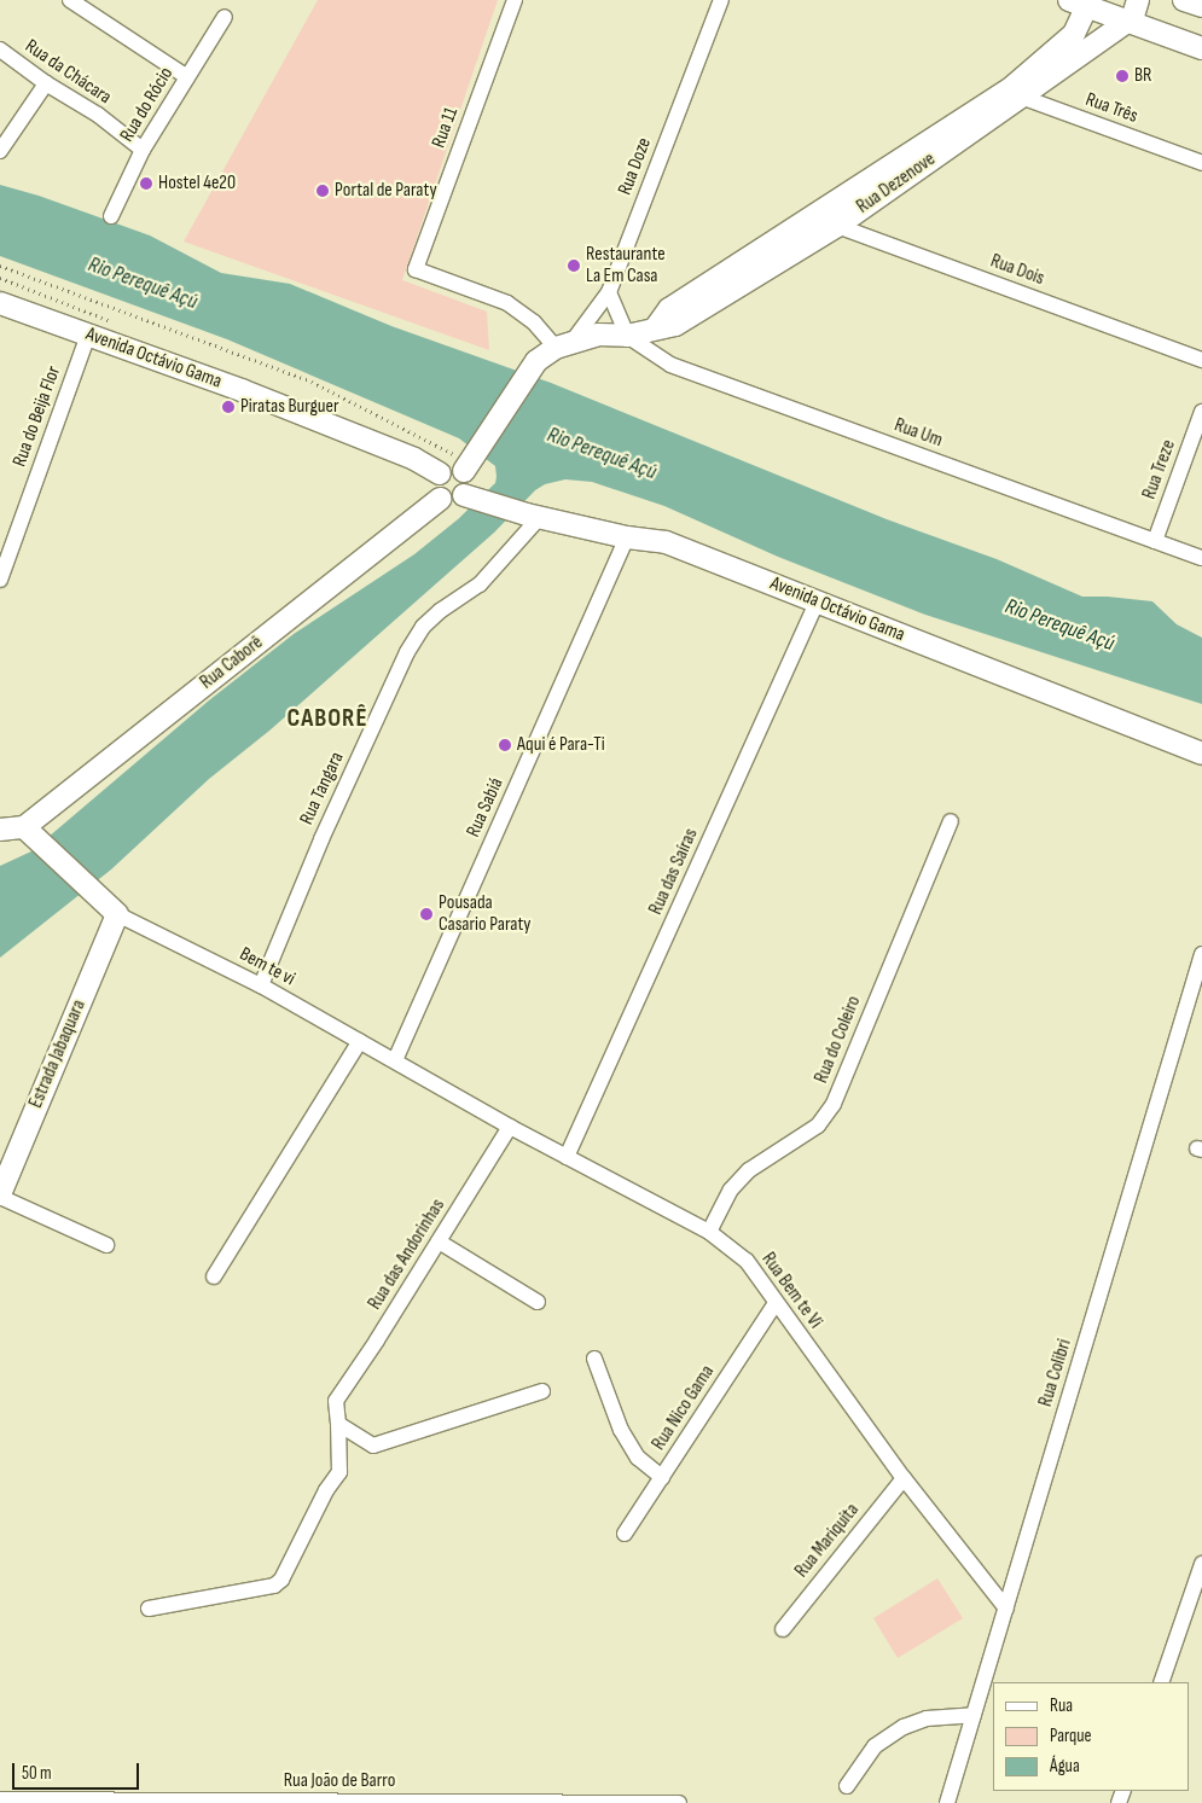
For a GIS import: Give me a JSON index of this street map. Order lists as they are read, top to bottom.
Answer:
{
  "streets": {
    "street": [
      "Rua da Chácara",
      "Rua do Rócio",
      "Rua Três",
      "Rua 11",
      "Rua Doze",
      "Rua Dezenove",
      "Rua Dois",
      "Avenida Octávio Gama",
      "Rua do Beija Flor",
      "Rua Um",
      "Rua Treze",
      "Rua Caborê",
      "Rua Tangara",
      "Rua Sabiá",
      "Rua das Saíras",
      "Bem te vi",
      "Rua do Coleiro",
      "Estrada Jabaquara",
      "Rua das Andorinhas",
      "Rua Bem te Vi",
      "Rua Colibri",
      "Rua Nico Gama",
      "Rua Mariquita",
      "Rua João de Barro"
    ]
  },
  "crossings": [
    ["Rua da Chácara", "Rua do Rócio"],
    ["Rua Três", "Rua Dezenove"],
    ["Rua 11", "Rua Doze"],
    ["Rua 11", "Rua Dezenove"],
    ["Rua Doze", "Rua Dezenove"],
    ["Rua Dezenove", "Rua Dois"],
    ["Rua Dezenove", "Avenida Octávio Gama"],
    ["Rua Dezenove", "Rua Um"],
    ["Rua Dezenove", "Rua Caborê"],
    ["Avenida Octávio Gama", "Rua do Beija Flor"],
    ["Avenida Octávio Gama", "Rua Caborê"],
    ["Avenida Octávio Gama", "Rua Tangara"],
    ["Avenida Octávio Gama", "Rua Sabiá"],
    ["Avenida Octávio Gama", "Rua das Saíras"],
    ["Rua Um", "Rua Treze"],
    ["Rua Tangara", "Bem te vi"],
    ["Rua Sabiá", "Bem te vi"],
    ["Rua Sabiá", "Rua Bem te Vi"],
    ["Rua das Saíras", "Rua Bem te Vi"],
    ["Bem te vi", "Estrada Jabaquara"],
    ["Bem te vi", "Rua Bem te Vi"],
    ["Rua do Coleiro", "Rua Bem te Vi"],
    ["Rua das Andorinhas", "Rua Bem te Vi"],
    ["Rua Bem te Vi", "Rua Colibri"],
    ["Rua Bem te Vi", "Rua Nico Gama"],
    ["Rua Bem te Vi", "Rua Mariquita"]
  ],
  "districts": ["CABORÊ"],
  "water": ["Rio Perequê Açú"],
  "places": [
    "BR",
    "Hostel 4e20",
    "Portal de Paraty",
    "Restaurante La Em Casa",
    "Piratas Burguer",
    "Aqui é Para-Ti",
    "Pousada Casario Paraty"
  ],
  "legend": ["Rua", "Parque", "Água"],
  "scale_bar": "50 m"
}
